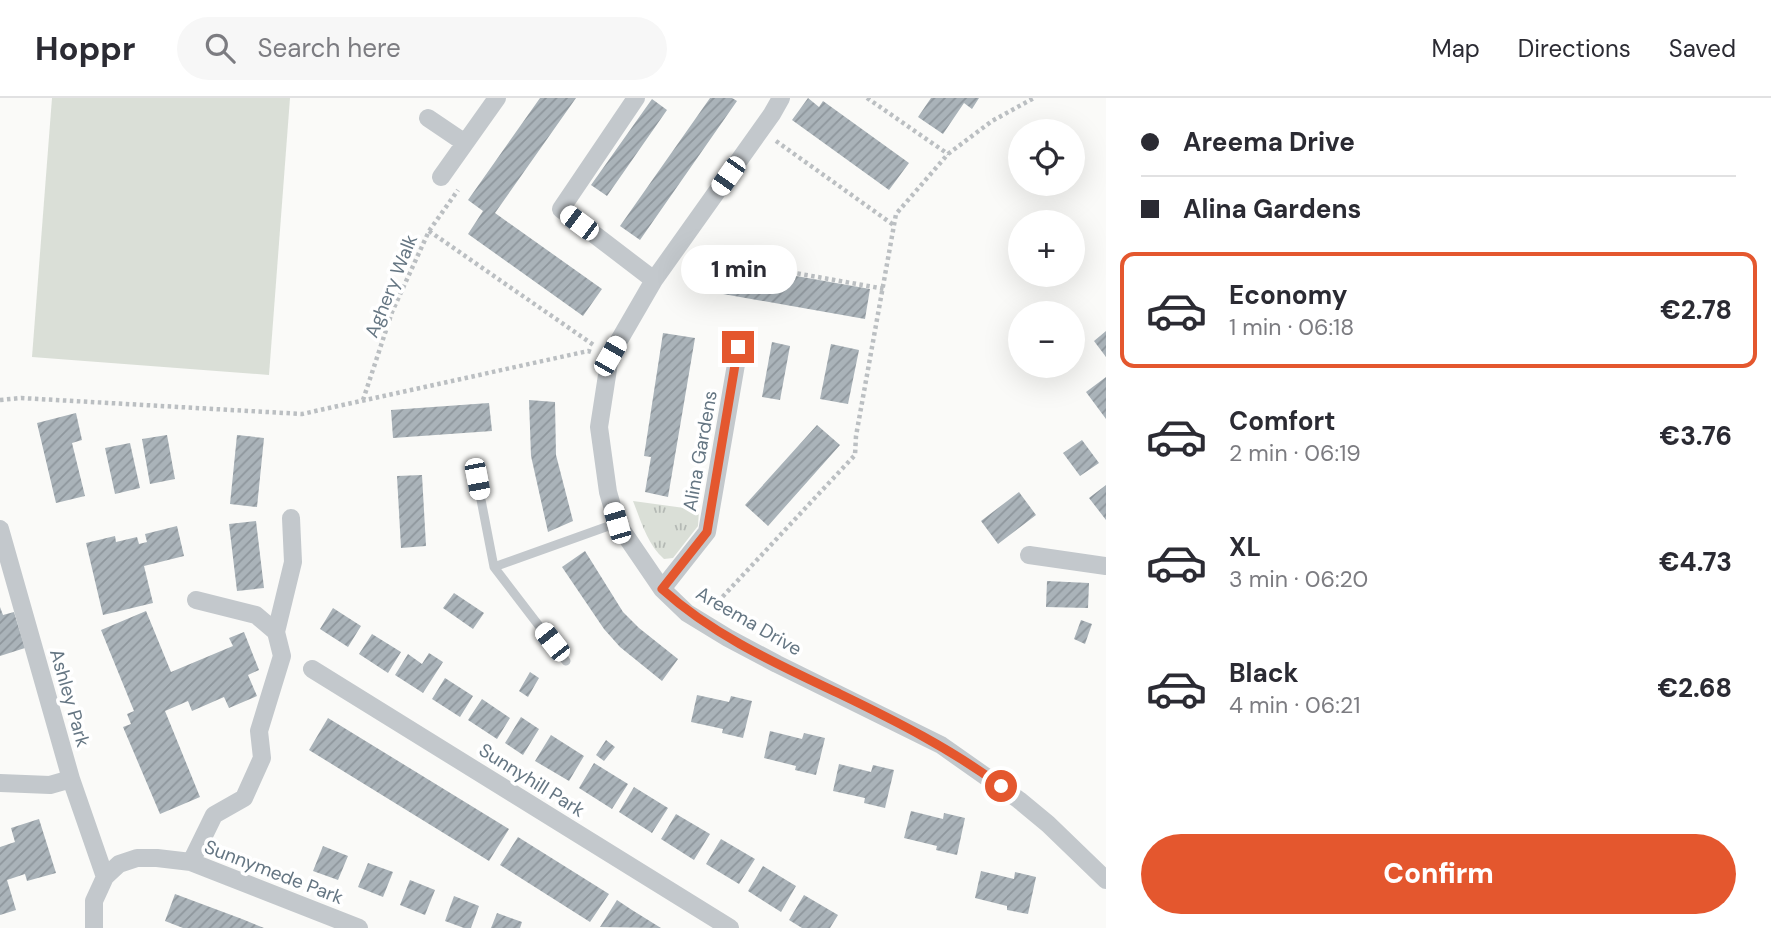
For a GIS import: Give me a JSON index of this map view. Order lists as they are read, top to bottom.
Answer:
{
  "streets": {
    "street": [
      "Alina Gardens",
      "Areema Drive",
      "Ashley Park",
      "Sunnyhill Park",
      "Sunnymede Park"
    ],
    "path": ["Aghery Walk"]
  },
  "crossings": [
    ["Alina Gardens", "Areema Drive"],
    ["Ashley Park", "Sunnymede Park"]
  ],
  "page": {
    "header": "Hoppr",
    "search": "Search here",
    "nav": ["Map", "Directions", "Saved"],
    "banner": ["Areema Drive", "Alina Gardens"],
    "map_buttons": ["+", "−"],
    "bubble": "1 min",
    "list": [
      {
        "name": "Economy",
        "note": "1 min · 06:18",
        "value": "€2.78"
      },
      {
        "name": "Comfort",
        "note": "2 min · 06:19",
        "value": "€3.76"
      },
      {
        "name": "XL",
        "note": "3 min · 06:20",
        "value": "€4.73"
      },
      {
        "name": "Black",
        "note": "4 min · 06:21",
        "value": "€2.68"
      }
    ],
    "buttons": "Confirm"
  }
}
